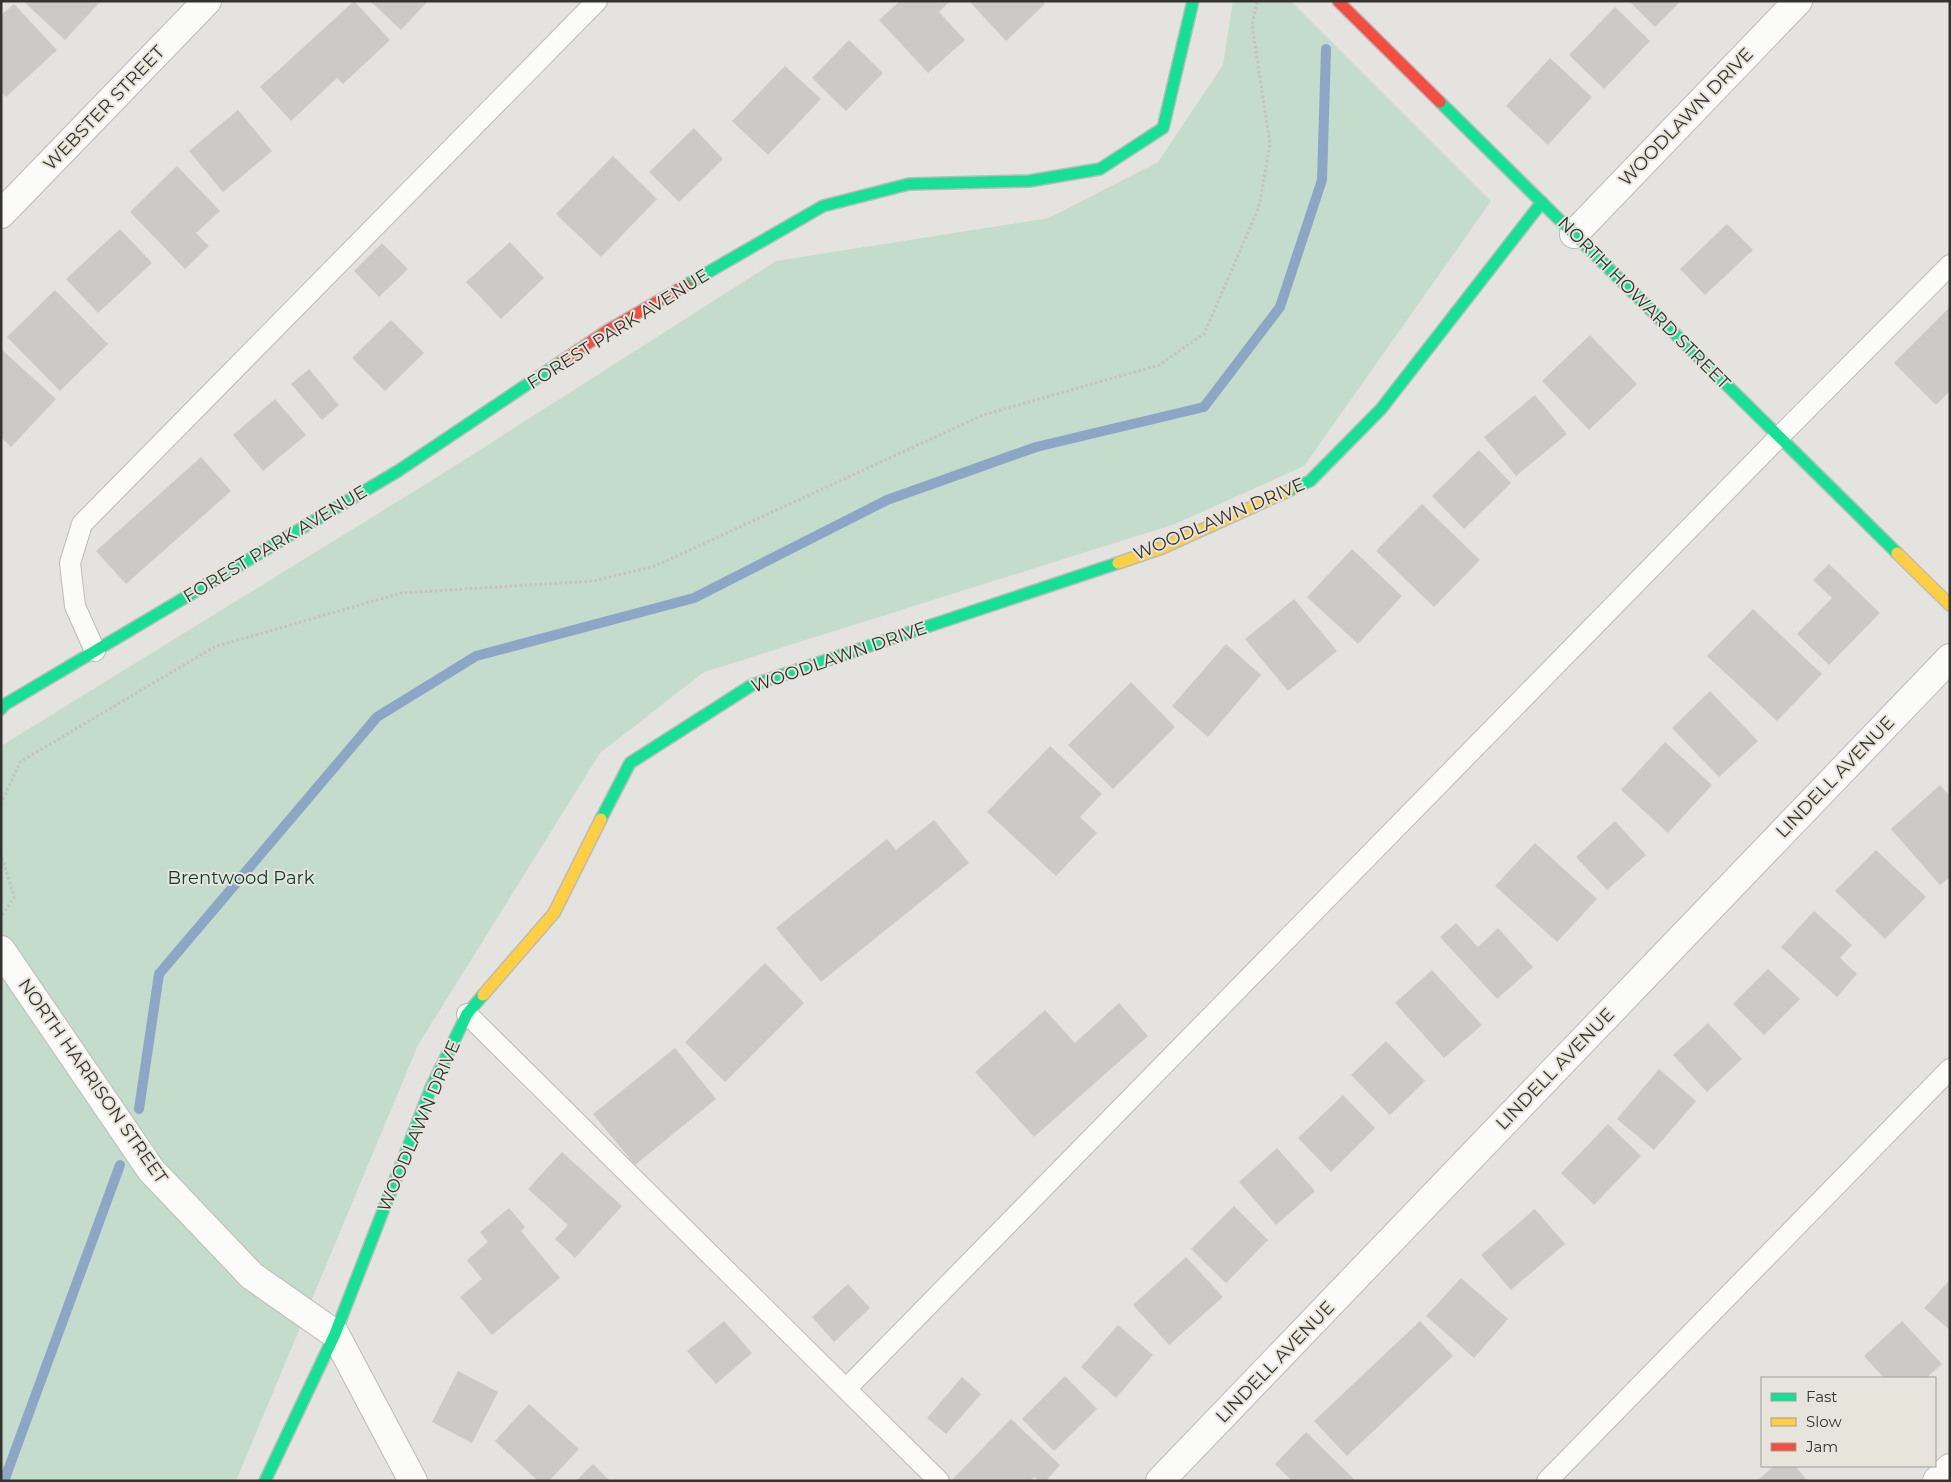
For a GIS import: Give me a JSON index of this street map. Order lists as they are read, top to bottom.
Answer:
{
  "streets": {
    "street": [
      "WEBSTER STREET",
      "WOODLAWN DRIVE",
      "NORTH HOWARD STREET",
      "FOREST PARK AVENUE",
      "LINDELL AVENUE",
      "NORTH HARRISON STREET"
    ]
  },
  "crossings": [
    ["WOODLAWN DRIVE", "NORTH HOWARD STREET"],
    ["WOODLAWN DRIVE", "NORTH HARRISON STREET"]
  ],
  "parks": ["Brentwood Park"],
  "legend": ["Fast", "Slow", "Jam"]
}
